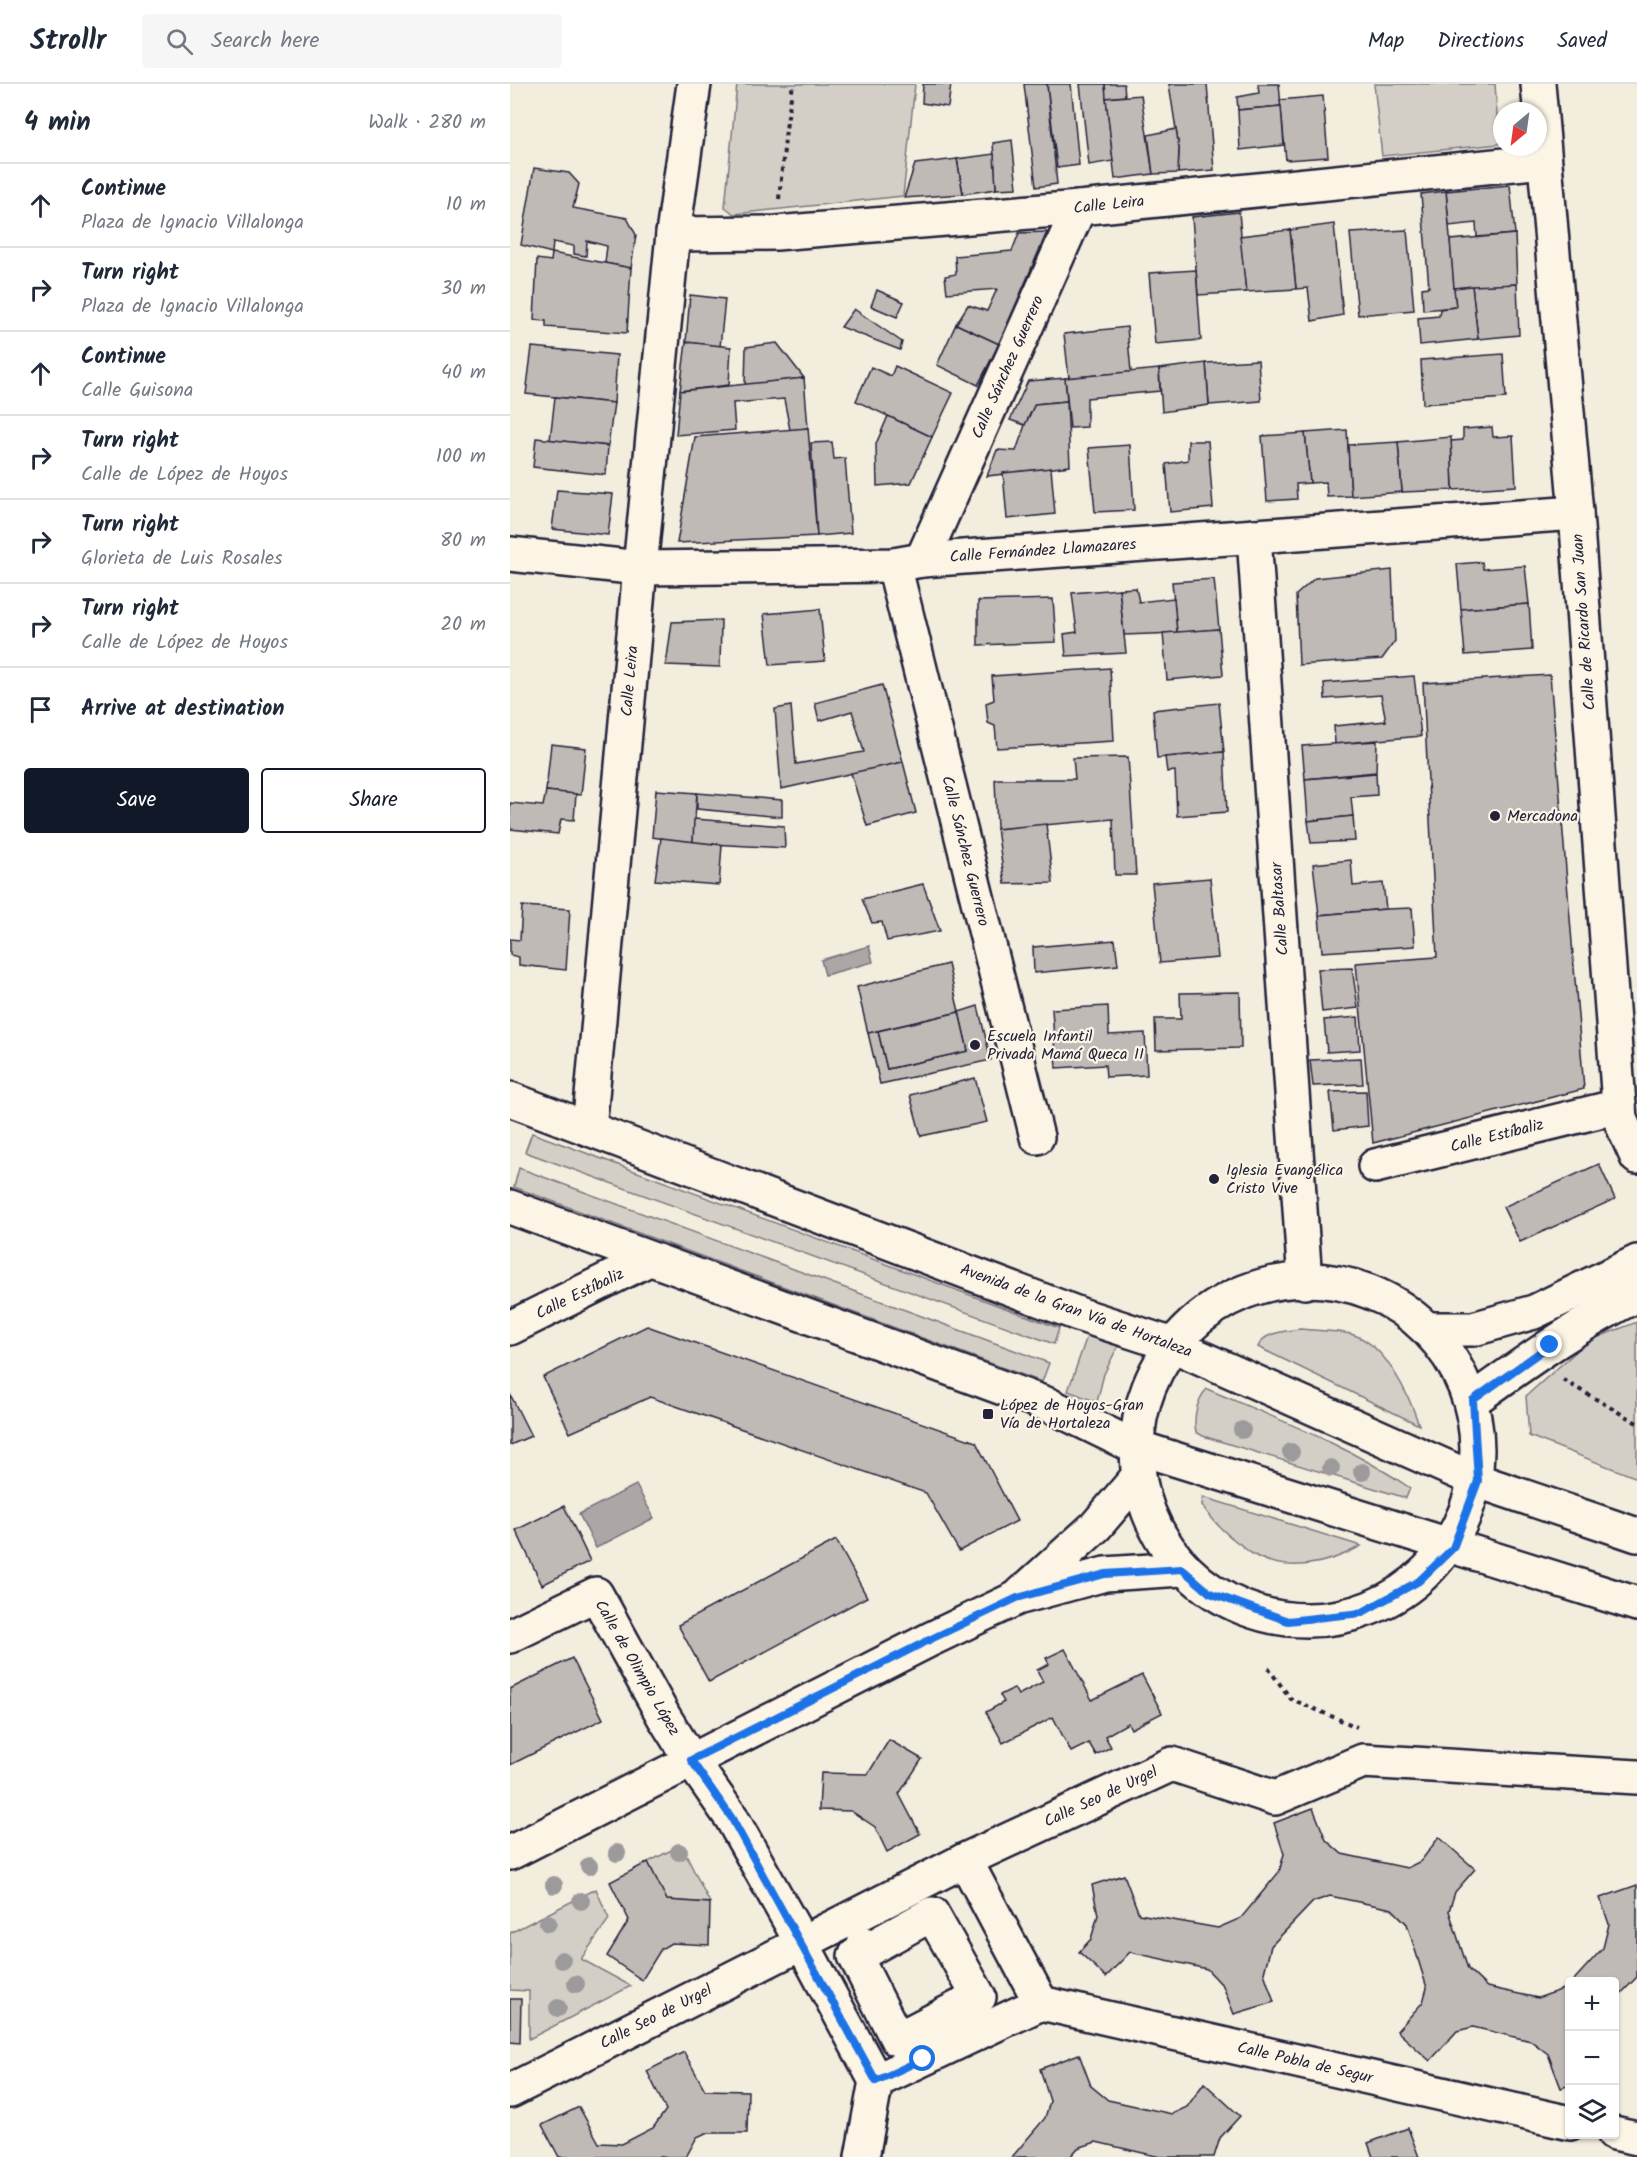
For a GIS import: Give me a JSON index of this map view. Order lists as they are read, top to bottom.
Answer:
{
  "streets": {
    "street": [
      "Calle Leira",
      "Calle Sánchez Guerrero",
      "Calle Fernández Llamazares",
      "Calle de Ricardo San Juan",
      "Calle Baltasar",
      "Calle Estíbaliz",
      "Avenida de la Gran Vía de Hortaleza",
      "Calle de Olimpio López",
      "Calle Seo de Urgel",
      "Calle Pobla de Segur"
    ]
  },
  "crossings": [
    ["Calle Leira", "Calle Sánchez Guerrero"],
    ["Calle Leira", "Calle Fernández Llamazares"],
    ["Calle Leira", "Calle de Ricardo San Juan"],
    ["Calle Leira", "Avenida de la Gran Vía de Hortaleza"],
    ["Calle Sánchez Guerrero", "Calle Fernández Llamazares"],
    ["Calle Fernández Llamazares", "Calle de Ricardo San Juan"],
    ["Calle Fernández Llamazares", "Calle Baltasar"],
    ["Calle de Ricardo San Juan", "Calle Estíbaliz"]
  ],
  "places": {
    "other": ["Mercadona", "Escuela Infantil Privada Mamá Queca II", "Iglesia Evangélica Cristo Vive"],
    "transit": ["López de Hoyos-Gran Vía de Hortaleza"]
  },
  "north": "bottom left",
  "page": {
    "header": "Strollr",
    "search": "Search here",
    "nav": ["Map", "Directions", "Saved"],
    "heading": ["4 min", "Walk · 280 m"],
    "list": [
      ["Continue", "Plaza de Ignacio Villalonga", "10 m"],
      ["Turn right", "Plaza de Ignacio Villalonga", "30 m"],
      ["Continue", "Calle Guisona", "40 m"],
      ["Turn right", "Calle de López de Hoyos", "100 m"],
      ["Turn right", "Glorieta de Luis Rosales", "80 m"],
      ["Turn right", "Calle de López de Hoyos", "20 m"],
      "Arrive at destination"
    ],
    "buttons": ["Save", "Share"],
    "map_buttons": ["+", "−"]
  }
}
